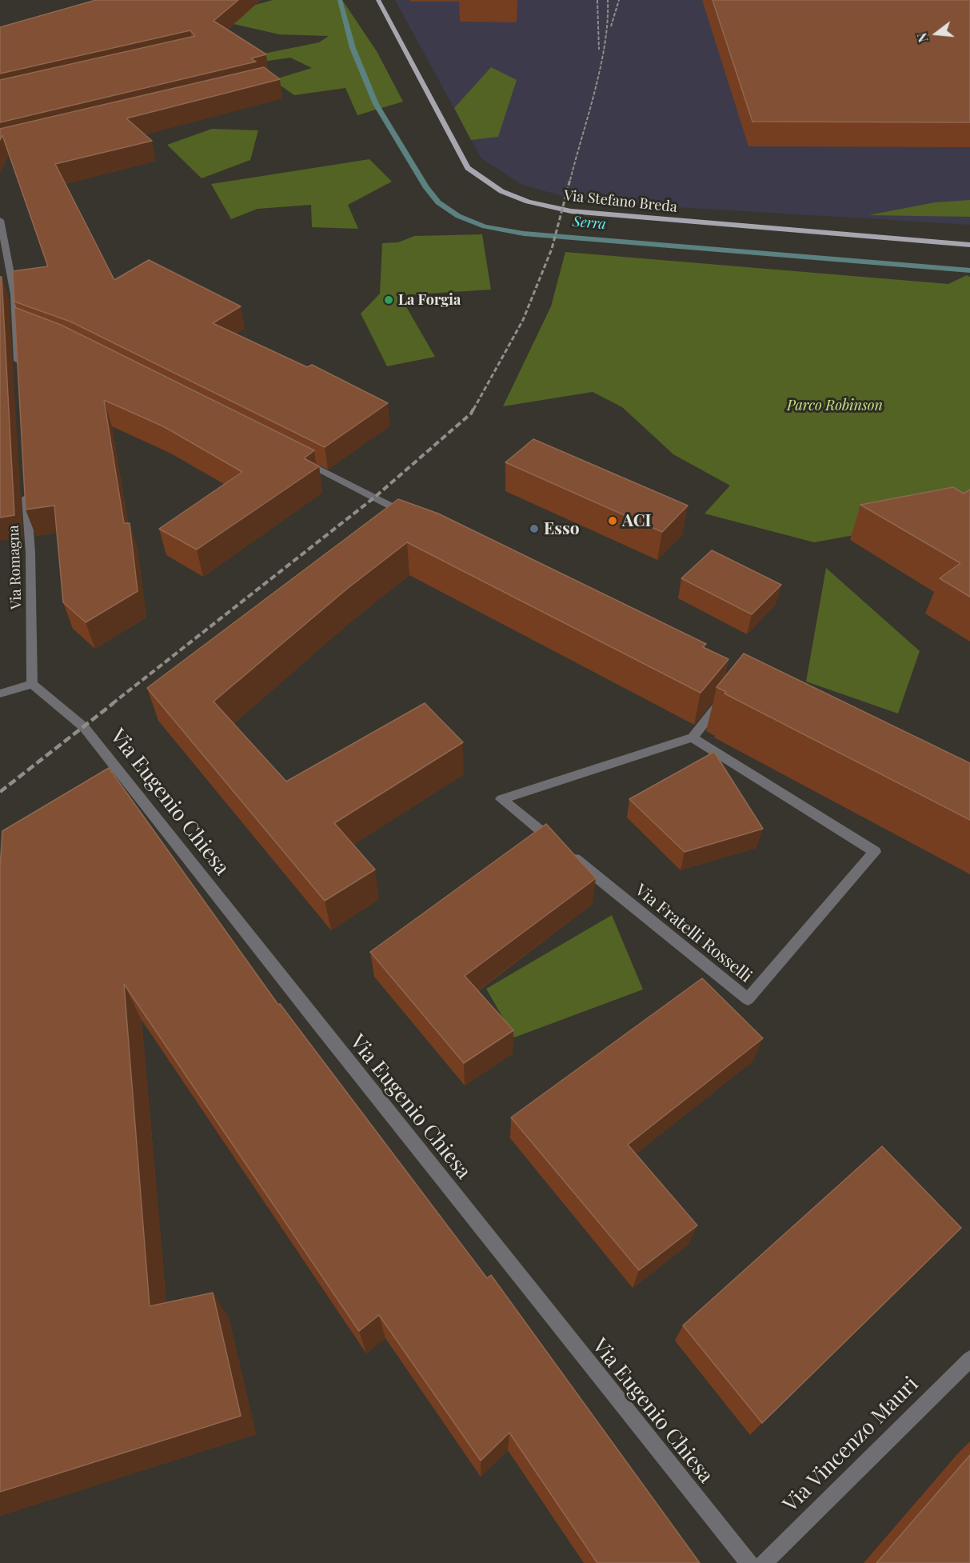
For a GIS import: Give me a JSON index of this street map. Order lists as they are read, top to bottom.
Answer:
{
  "streets": {
    "main road": ["Via Stefano Breda"],
    "street": [
      "Via Romagna",
      "Via Eugenio Chiesa",
      "Via Fratelli Rosselli",
      "Via Vincenzo Mauri"
    ]
  },
  "crossings": [
    ["Via Romagna", "Via Eugenio Chiesa"]
  ],
  "water": ["Serra"],
  "parks": ["Parco Robinson"],
  "places": ["La Forgia", "ACI", "Esso"],
  "north": "left"
}
